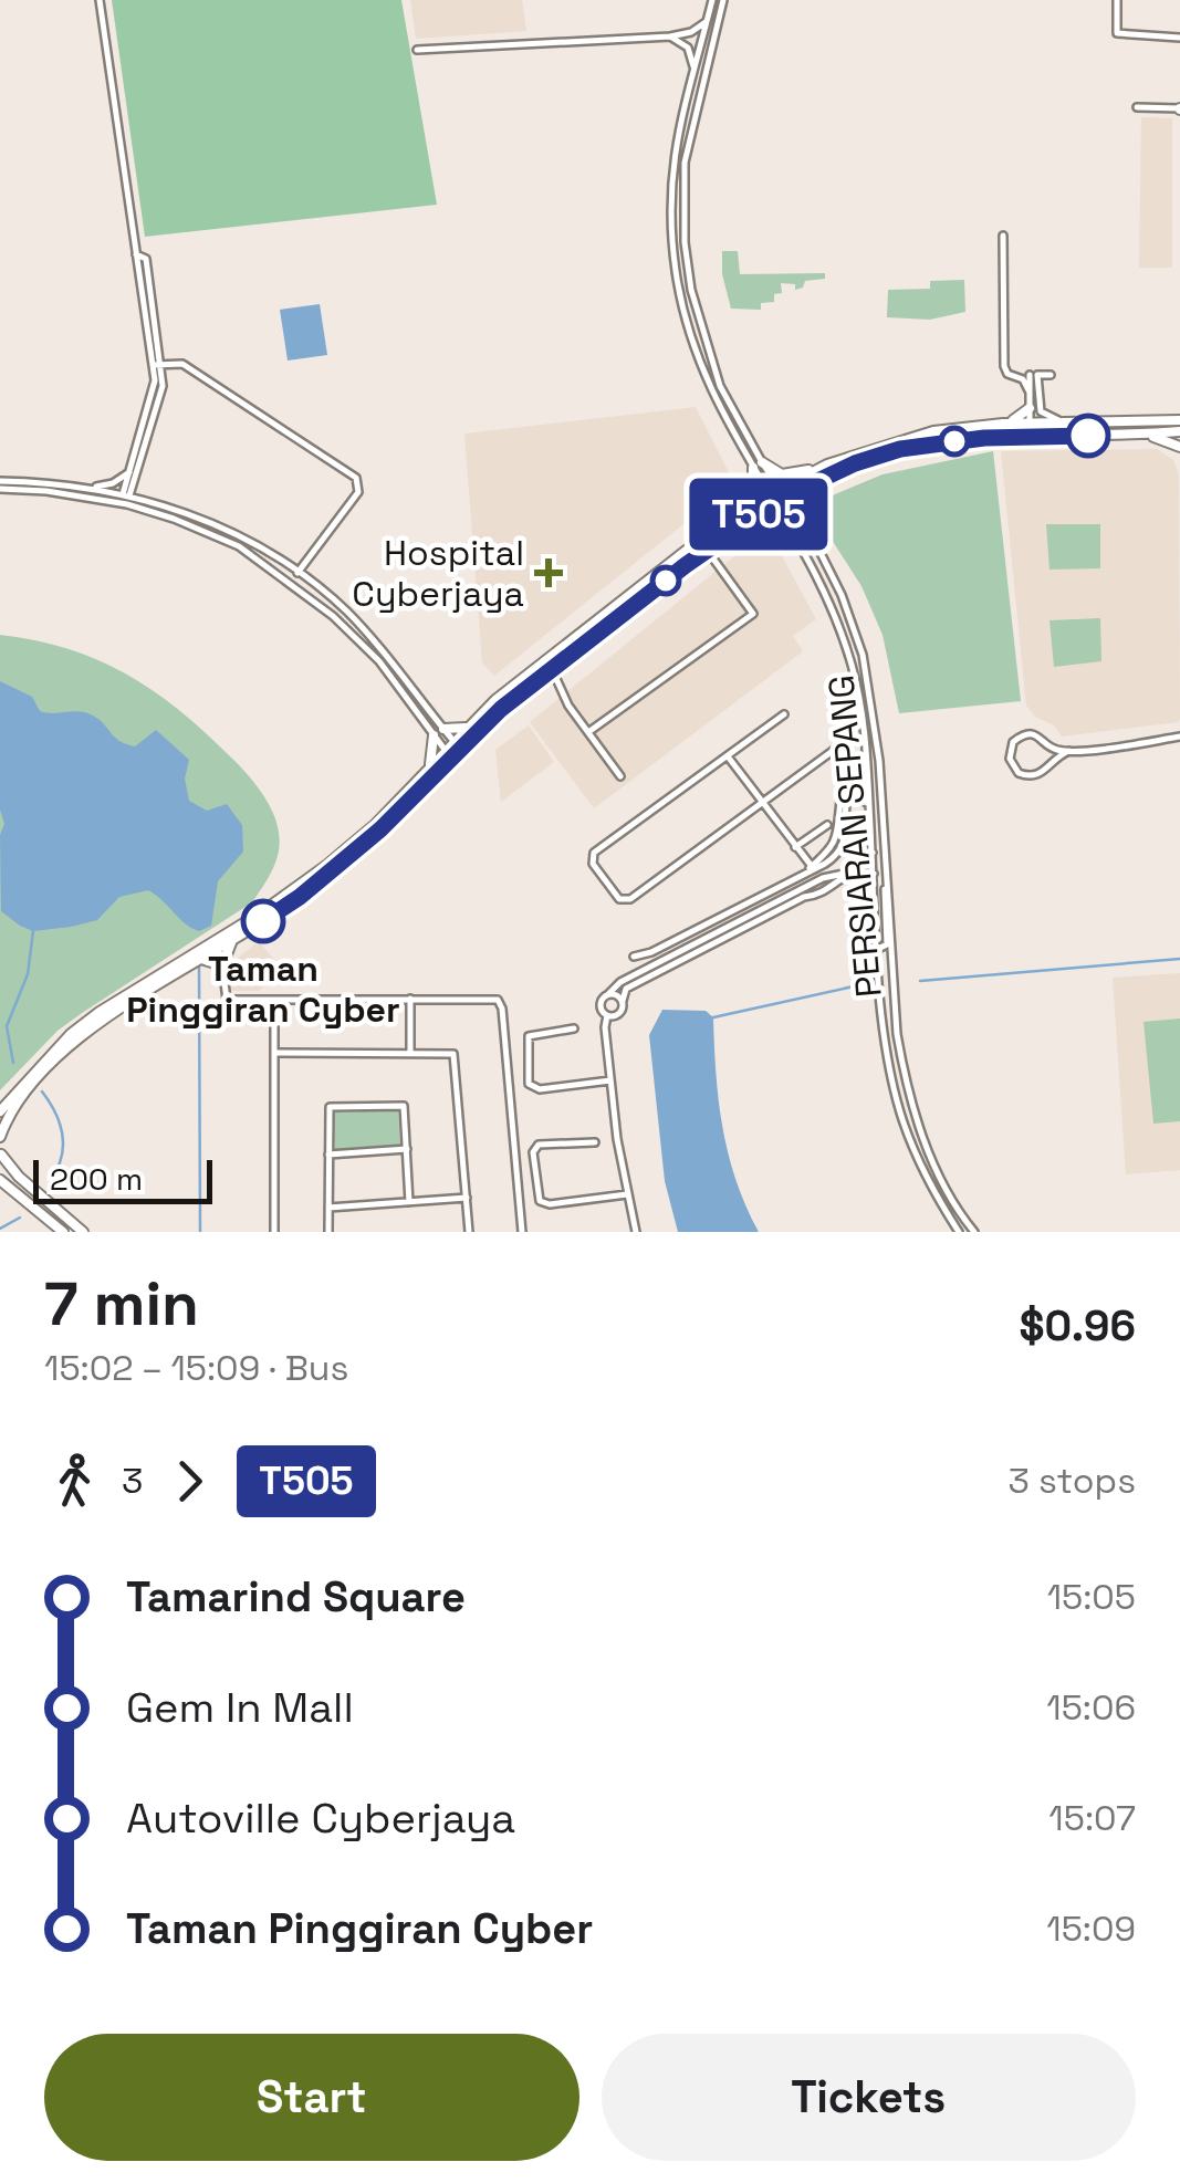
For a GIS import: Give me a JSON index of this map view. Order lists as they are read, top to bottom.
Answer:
{
  "streets": {
    "street": ["PERSIARAN SEPANG"]
  },
  "places": {
    "health": ["Hospital Cyberjaya"],
    "other": ["Taman Pinggiran Cyber"]
  },
  "lines": ["bus line T505"],
  "scale_bar": "200 m",
  "page": {
    "on_map": "T505",
    "scale": "200 m",
    "heading": ["7 min", "15:02 – 15:09 · Bus", "$0.96"],
    "legs": ["3", "T505", "3 stops"],
    "list": [
      {
        "name": "Tamarind Square",
        "value": "15:05"
      },
      {
        "name": "Gem In Mall",
        "value": "15:06"
      },
      {
        "name": "Autoville Cyberjaya",
        "value": "15:07"
      },
      {
        "name": "Taman Pinggiran Cyber",
        "value": "15:09"
      }
    ],
    "buttons": ["Start", "Tickets"]
  }
}
